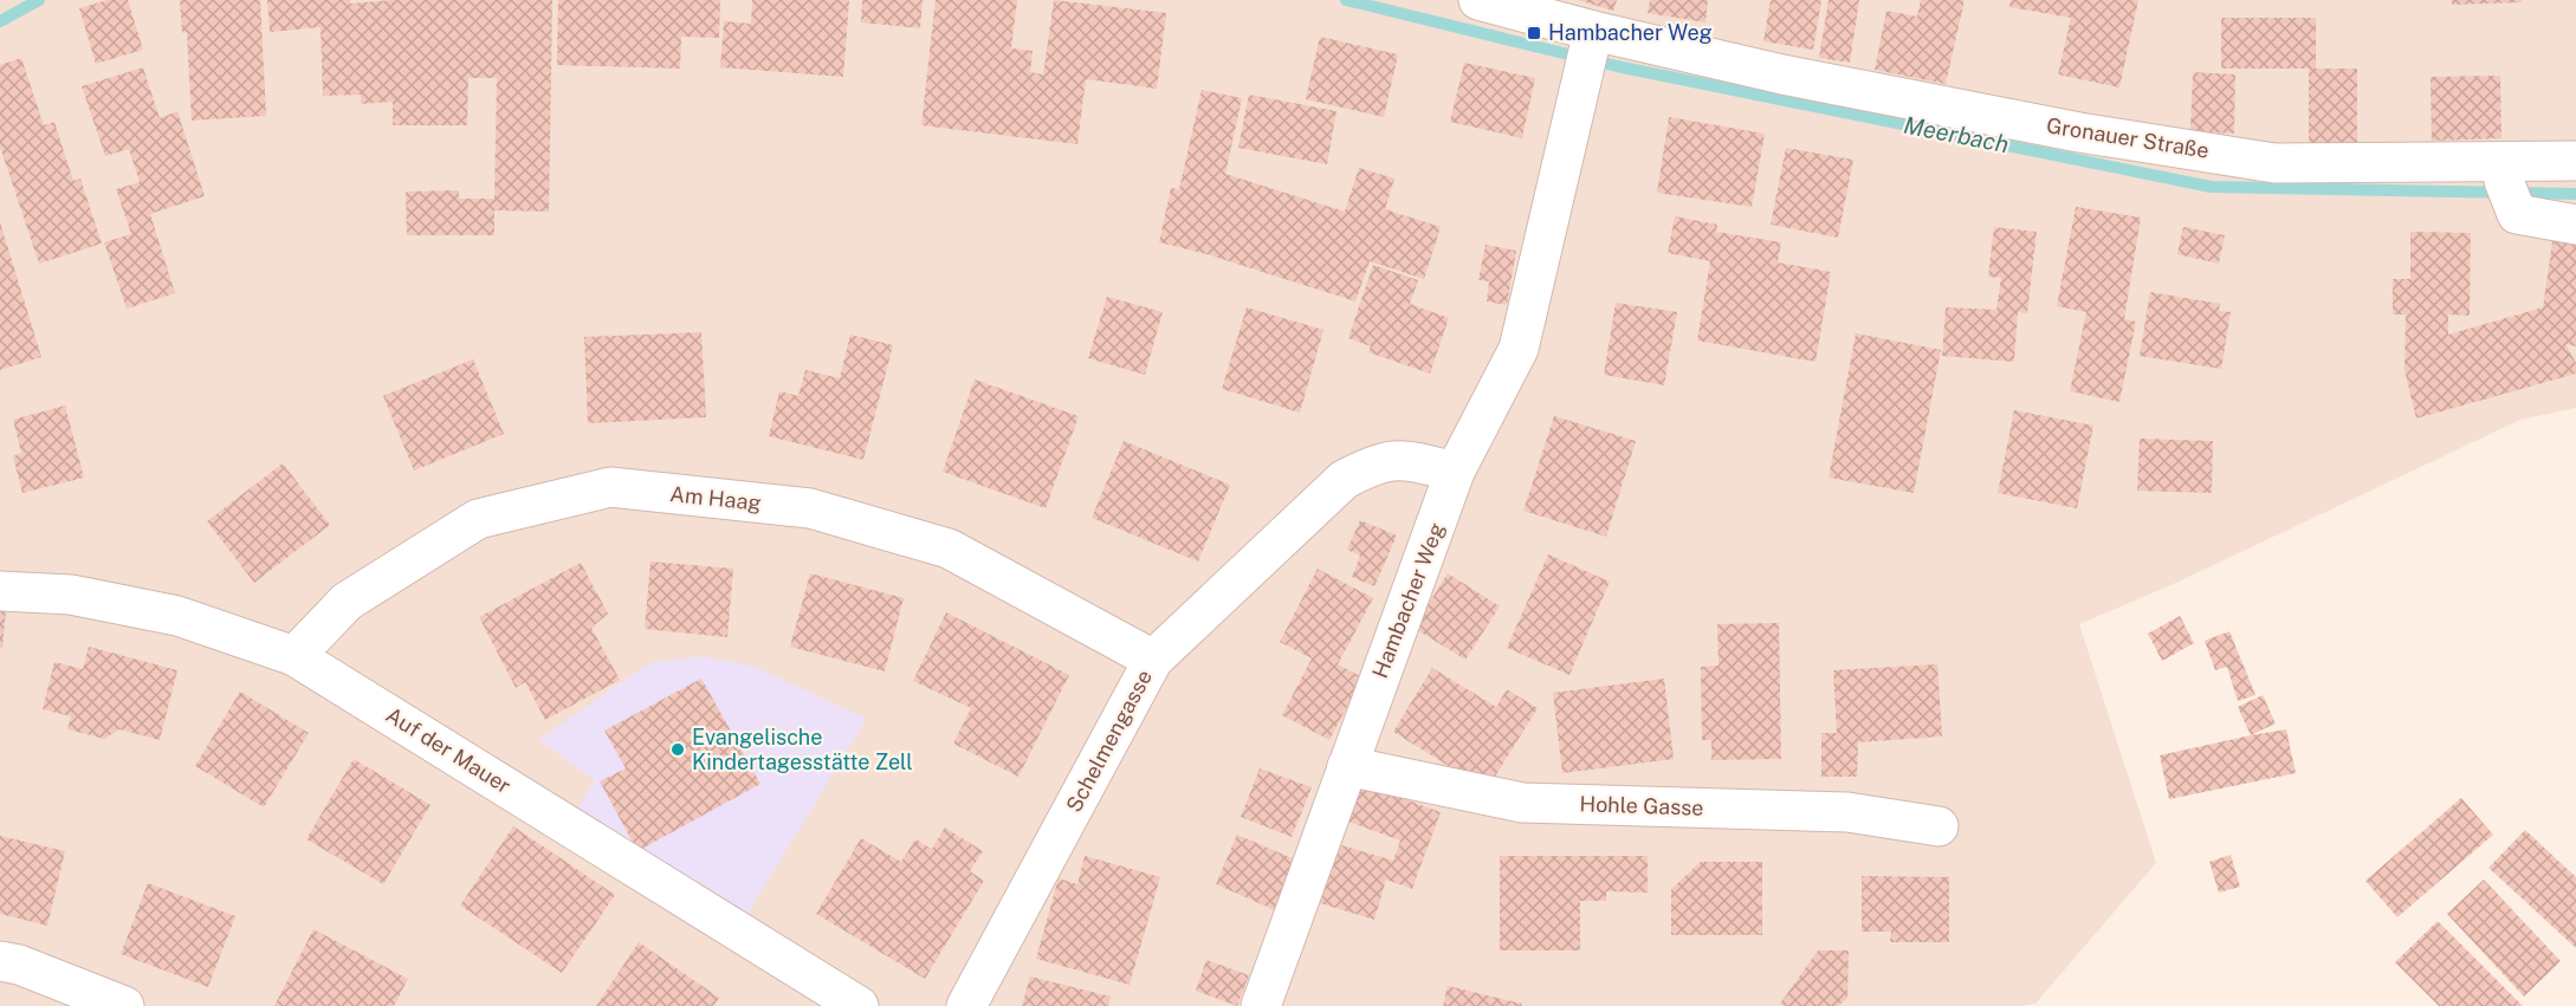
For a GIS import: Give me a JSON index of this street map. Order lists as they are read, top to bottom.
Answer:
{
  "streets": {
    "street": [
      "Gronauer Straße",
      "Am Haag",
      "Hambacher Weg",
      "Schelmengasse",
      "Auf der Mauer",
      "Hohle Gasse"
    ]
  },
  "crossings": [
    ["Gronauer Straße", "Hambacher Weg"],
    ["Am Haag", "Schelmengasse"],
    ["Am Haag", "Auf der Mauer"],
    ["Hambacher Weg", "Schelmengasse"],
    ["Hambacher Weg", "Hohle Gasse"]
  ],
  "water": ["Meerbach"],
  "places": {
    "transit": ["Hambacher Weg"],
    "other": ["Evangelische Kindertagesstätte Zell"]
  }
}
